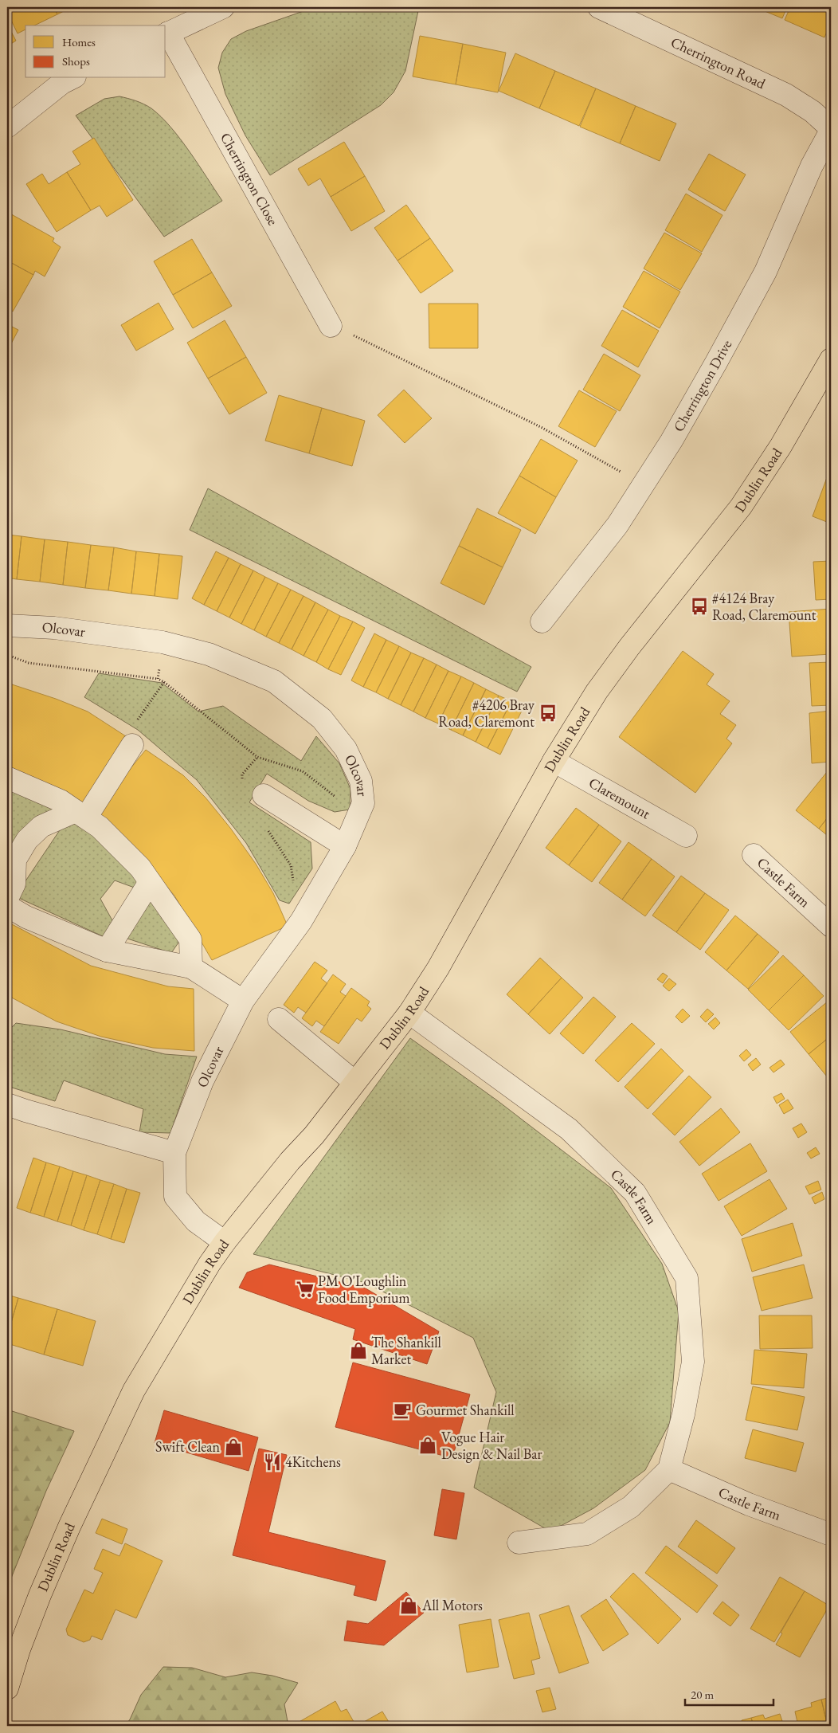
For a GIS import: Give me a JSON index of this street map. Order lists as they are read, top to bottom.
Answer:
{
  "streets": {
    "main road": ["Dublin Road"],
    "street": [
      "Cherrington Road",
      "Cherrington Close",
      "Cherrington Drive",
      "Olcovar",
      "Claremount",
      "Castle Farm"
    ]
  },
  "crossings": [
    ["Cherrington Road", "Cherrington Drive"],
    ["Dublin Road", "Olcovar"],
    ["Dublin Road", "Claremount"],
    ["Dublin Road", "Castle Farm"]
  ],
  "places": {
    "bus stop": ["#4124 Bray Road, Claremount", "#4206 Bray Road, Claremont"],
    "supermarket": ["PM O'Loughlin Food Emporium"],
    "shop": [
      "The Shankill Market",
      "Vogue Hair Design & Nail Bar",
      "Swift Clean",
      "All Motors"
    ],
    "cafe": ["Gourmet Shankill"],
    "restaurant": ["4Kitchens"]
  },
  "legend": ["Homes", "Shops"],
  "scale_bar": "20 m"
}
